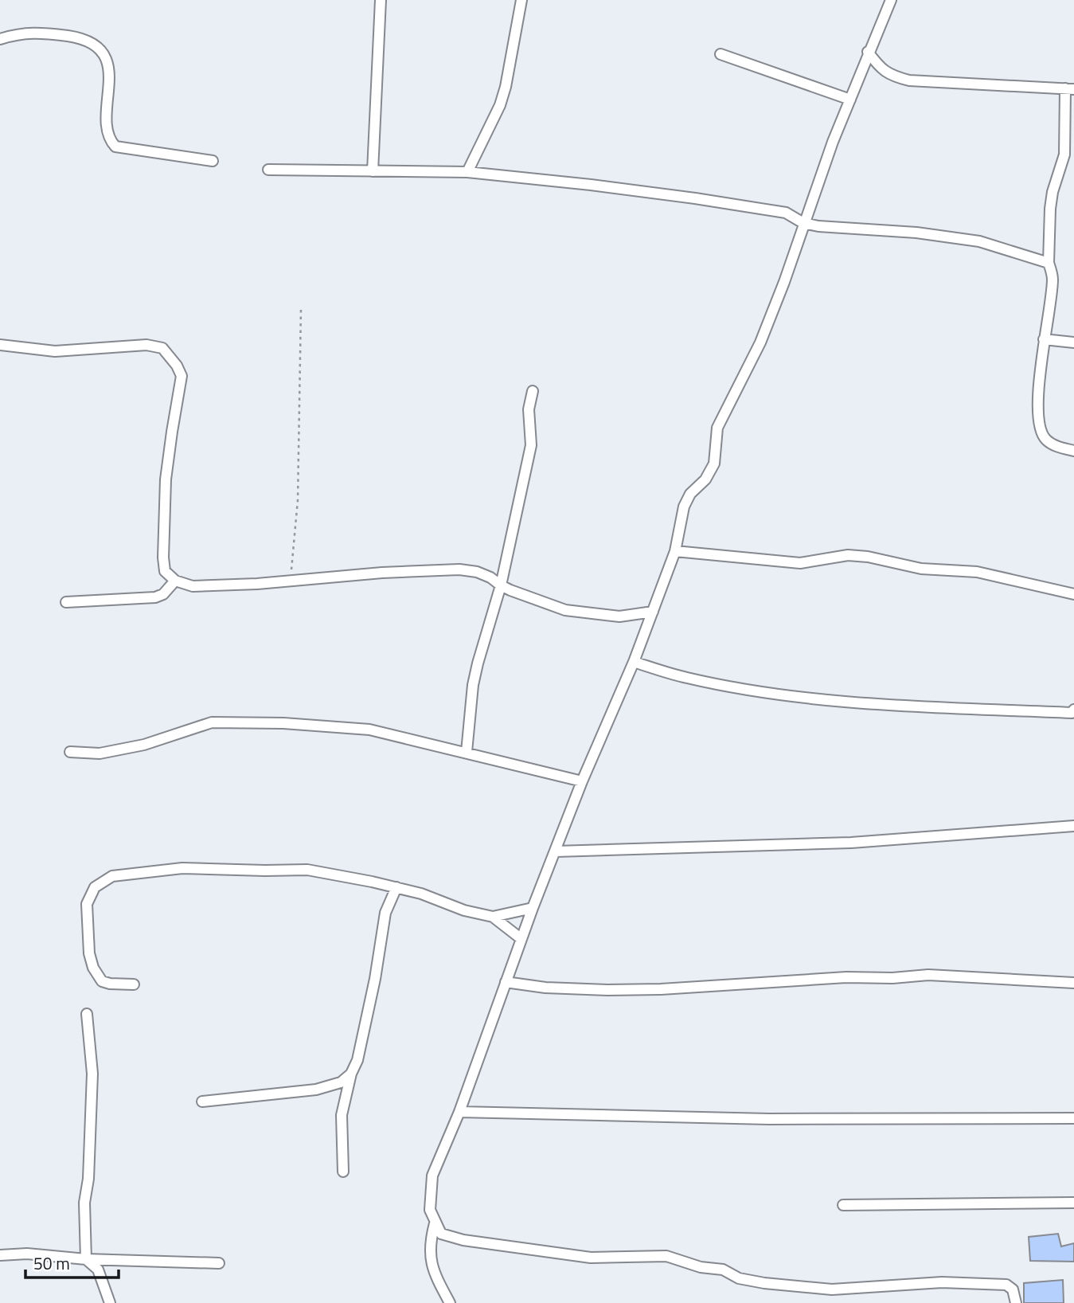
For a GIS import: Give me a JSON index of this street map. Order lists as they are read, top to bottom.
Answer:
{
  "scale_bar": "50 m"
}
